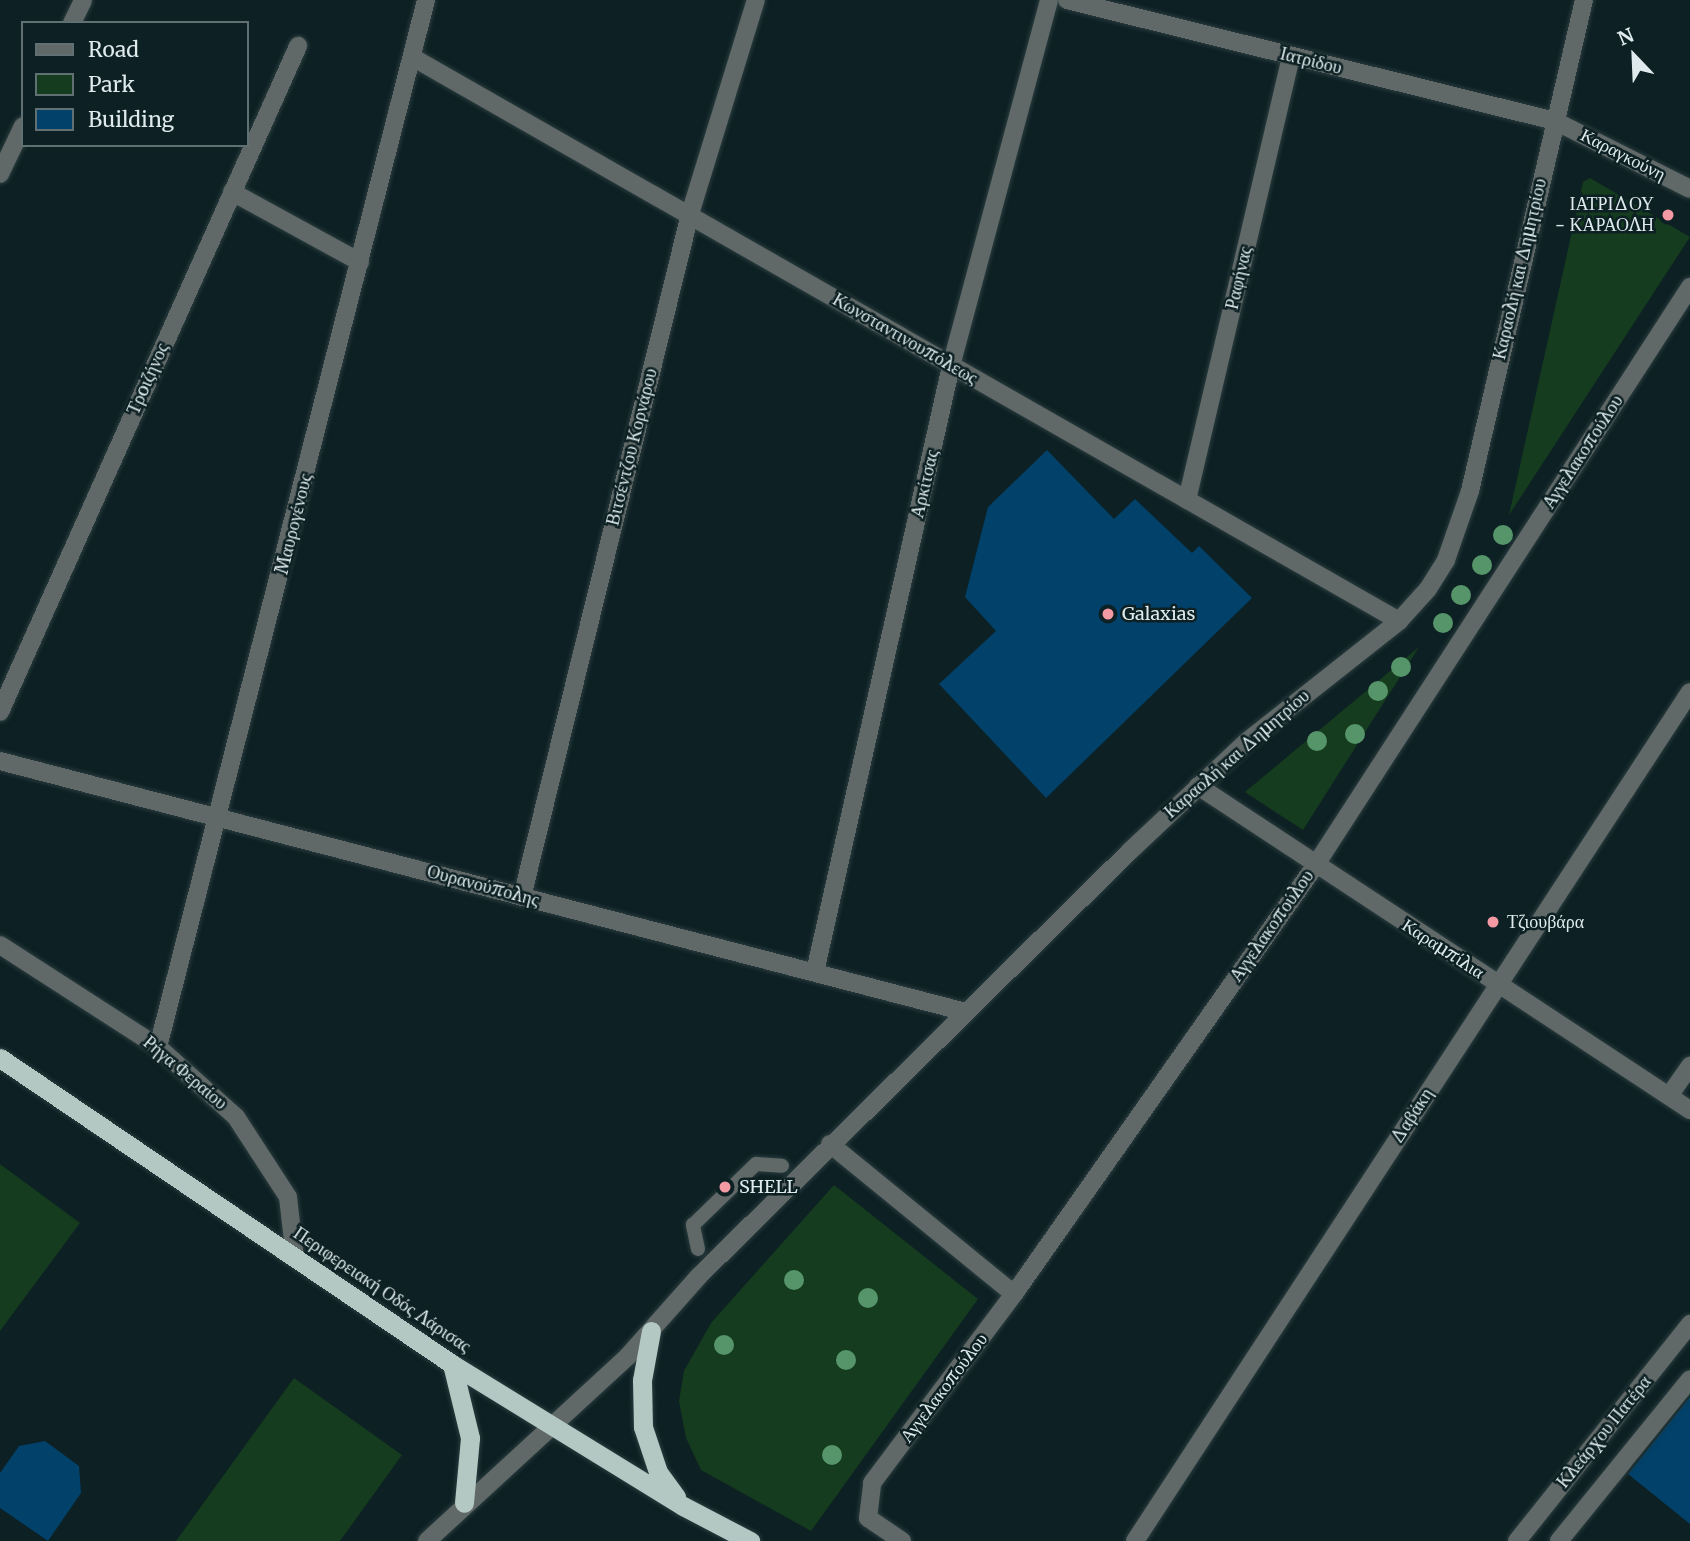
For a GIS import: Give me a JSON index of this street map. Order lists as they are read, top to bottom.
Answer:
{
  "streets": {
    "highway": ["Περιφερειακή Οδός Λάρισας"],
    "street": [
      "Ιατρίδου",
      "Καραγκούνη",
      "Καραολή και Δημητρίου",
      "Ραφήνας",
      "Κωνσταντινουπόλεως",
      "Τρoιζήνος",
      "Βιτσέντζου Κορνάρου",
      "Αγγελακοπούλου",
      "Αρκίτσας",
      "Μαυρογένους",
      "Ουρανούπολης",
      "Καραμπίλια",
      "Ρήγα Φεραίου",
      "Δαβάκη",
      "Κλεάρχου Πατέρα"
    ]
  },
  "crossings": [
    ["Ιατρίδου", "Καραγκούνη"],
    ["Ιατρίδου", "Καραολή και Δημητρίου"],
    ["Ιατρίδου", "Ραφήνας"],
    ["Καραγκούνη", "Καραολή και Δημητρίου"],
    ["Καραολή και Δημητρίου", "Κωνσταντινουπόλεως"],
    ["Καραολή και Δημητρίου", "Ουρανούπολης"],
    ["Καραολή και Δημητρίου", "Καραμπίλια"],
    ["Καραολή και Δημητρίου", "Περιφερειακή Οδός Λάρισας"],
    ["Ραφήνας", "Κωνσταντινουπόλεως"],
    ["Κωνσταντινουπόλεως", "Βιτσέντζου Κορνάρου"],
    ["Κωνσταντινουπόλεως", "Αρκίτσας"],
    ["Κωνσταντινουπόλεως", "Μαυρογένους"],
    ["Βιτσέντζου Κορνάρου", "Ουρανούπολης"],
    ["Αγγελακοπούλου", "Καραμπίλια"],
    ["Αρκίτσας", "Ουρανούπολης"],
    ["Μαυρογένους", "Ουρανούπολης"],
    ["Μαυρογένους", "Ρήγα Φεραίου"],
    ["Καραμπίλια", "Δαβάκη"],
    ["Ρήγα Φεραίου", "Περιφερειακή Οδός Λάρισας"]
  ],
  "places": [
    "ΙΑΤΡΙΔΟΥ - ΚΑΡΑΟΛΗ",
    "Galaxias",
    "Τζιουβάρα",
    "SHELL"
  ],
  "legend": ["Road", "Park", "Building"],
  "north": "top left"
}
